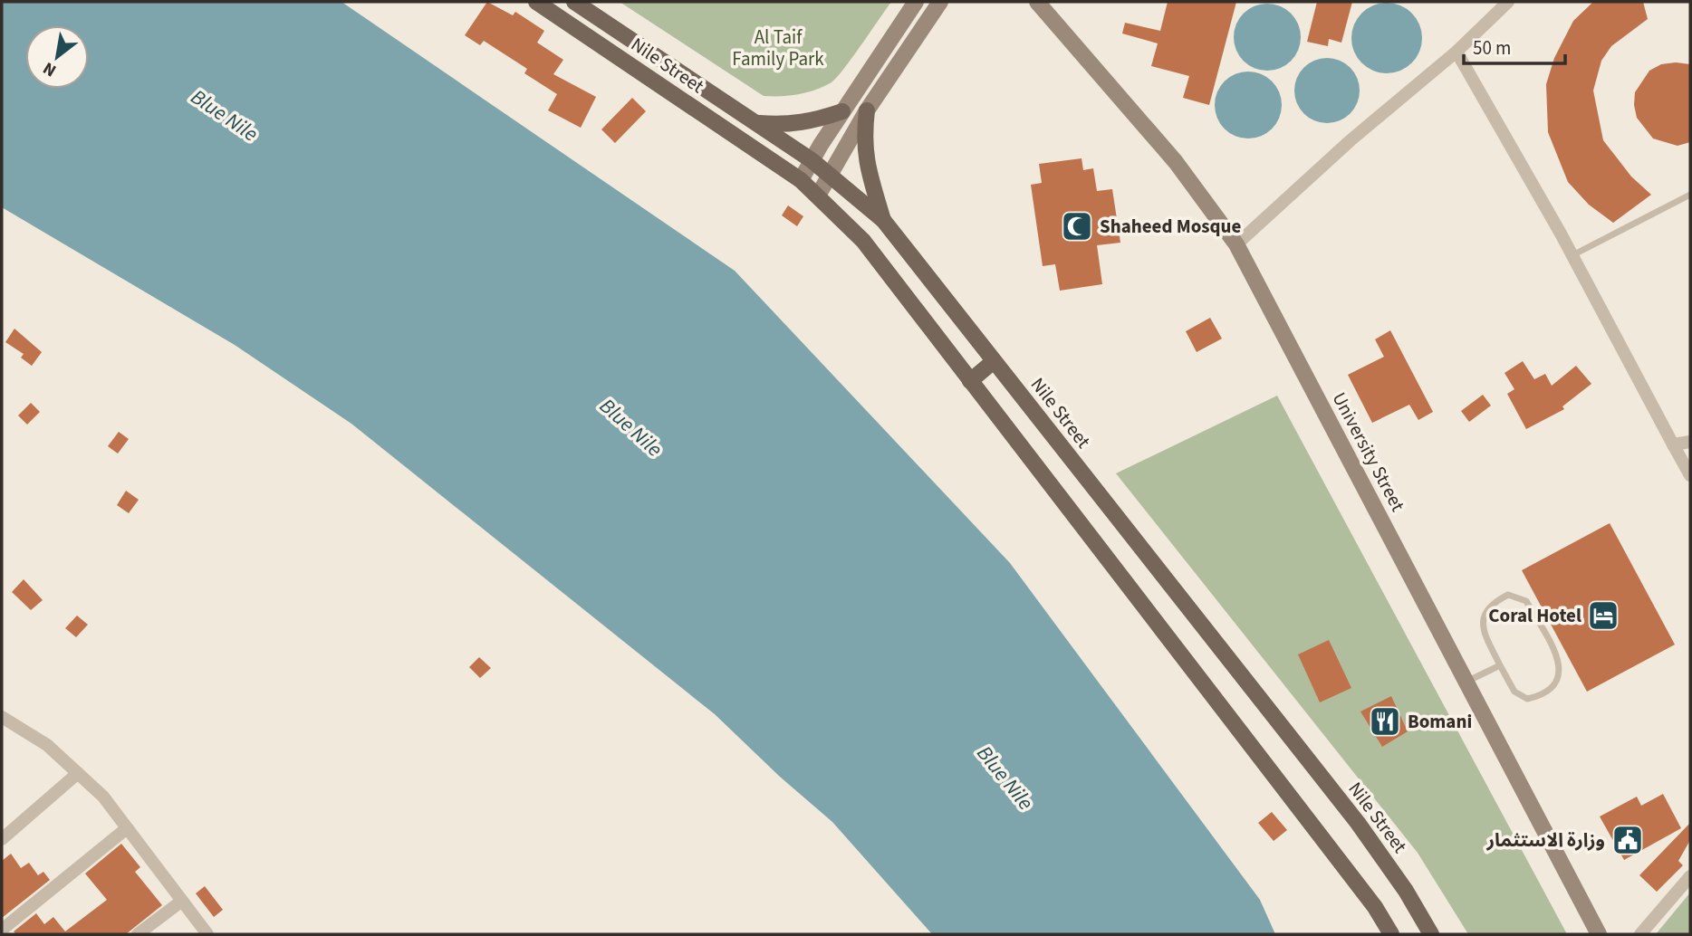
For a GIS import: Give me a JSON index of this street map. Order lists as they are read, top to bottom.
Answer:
{
  "streets": {
    "main road": ["Nile Street", "University Street"]
  },
  "water": ["Blue Nile"],
  "parks": ["Al Taif Family Park"],
  "places": {
    "mosque": ["Shaheed Mosque"],
    "hotel": ["Coral Hotel"],
    "restaurant": ["Bomani"],
    "public building": ["وزارة الاستثمار"]
  },
  "scale_bar": "50 m",
  "north": "bottom left"
}
